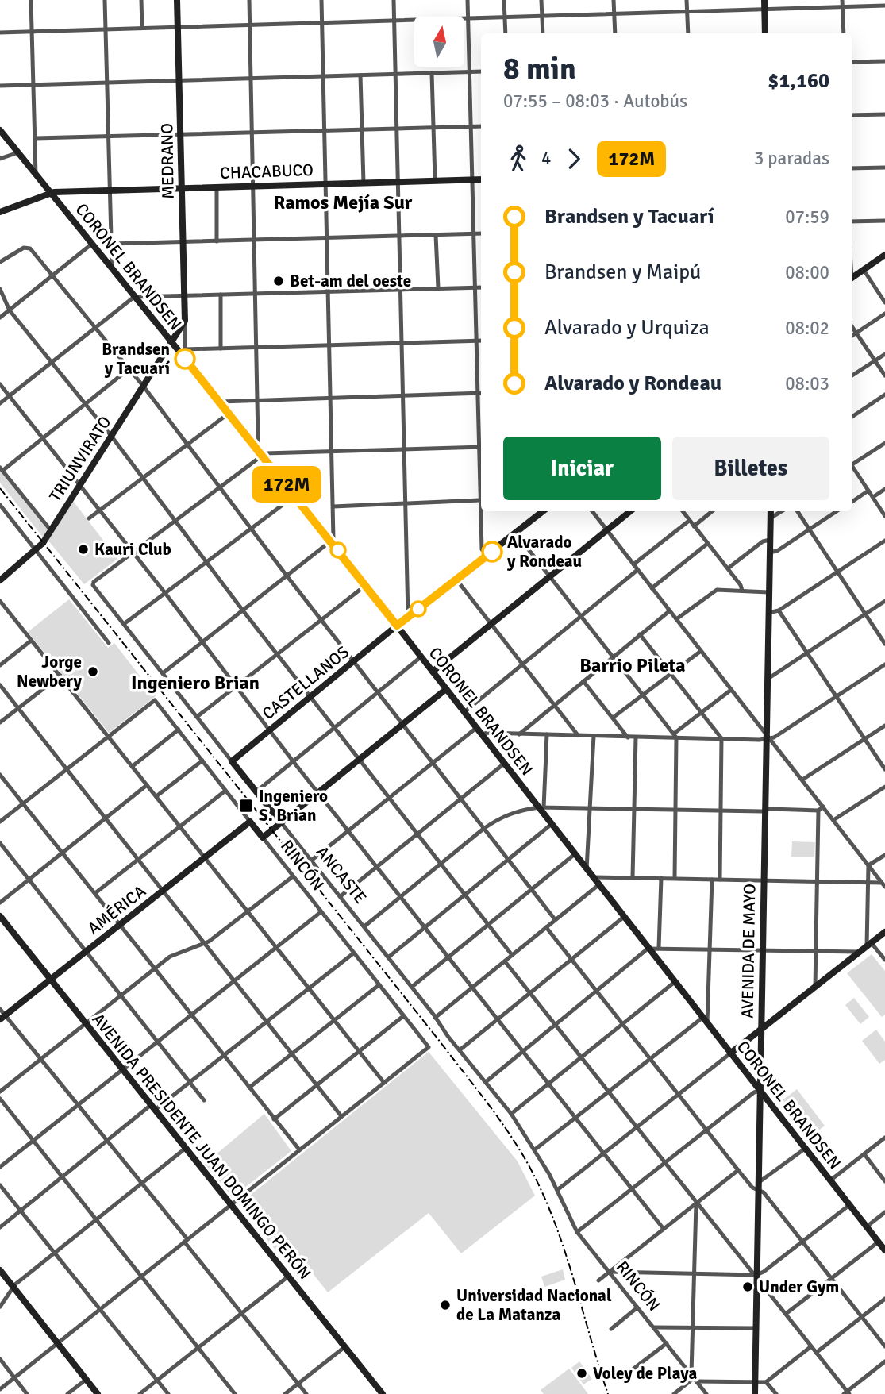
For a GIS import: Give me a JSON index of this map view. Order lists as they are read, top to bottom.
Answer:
{
  "streets": {
    "street": [
      "MEDRANO",
      "CHACABUCO",
      "CORONEL BRANDSEN",
      "TRIUNVIRATO",
      "CASTELLANOS",
      "RINCÓN",
      "ANCASTE",
      "AMÉRICA",
      "AVENIDA DE MAYO",
      "AVENIDA PRESIDENTE JUAN DOMINGO PERÓN"
    ]
  },
  "crossings": [
    ["MEDRANO", "CHACABUCO"],
    ["MEDRANO", "CORONEL BRANDSEN"],
    ["CHACABUCO", "CORONEL BRANDSEN"],
    ["CORONEL BRANDSEN", "TRIUNVIRATO"],
    ["CORONEL BRANDSEN", "CASTELLANOS"],
    ["CORONEL BRANDSEN", "AVENIDA DE MAYO"],
    ["CASTELLANOS", "ANCASTE"],
    ["RINCÓN", "ANCASTE"],
    ["RINCÓN", "AMÉRICA"],
    ["AMÉRICA", "AVENIDA PRESIDENTE JUAN DOMINGO PERÓN"]
  ],
  "districts": ["Ramos Mejía Sur", "Barrio Pileta", "Ingeniero Brian"],
  "places": {
    "other": [
      "Bet-am del oeste",
      "Brandsen y Tacuarí",
      "Kauri Club",
      "Alvarado y Rondeau",
      "Jorge Newbery",
      "Under Gym",
      "Universidad Nacional de La Matanza",
      "Voley de Playa"
    ],
    "transit": ["Ingeniero S. Brian"]
  },
  "lines": ["bus line 172M"],
  "north": "top",
  "page": {
    "on_map": "172M",
    "heading": ["8 min", "07:55 – 08:03 · Autobús", "$1,160"],
    "legs": ["4", "172M", "3 paradas"],
    "list": [
      {
        "name": "Brandsen y Tacuarí",
        "value": "07:59"
      },
      {
        "name": "Brandsen y Maipú",
        "value": "08:00"
      },
      {
        "name": "Alvarado y Urquiza",
        "value": "08:02"
      },
      {
        "name": "Alvarado y Rondeau",
        "value": "08:03"
      }
    ],
    "buttons": ["Iniciar", "Billetes"]
  }
}
